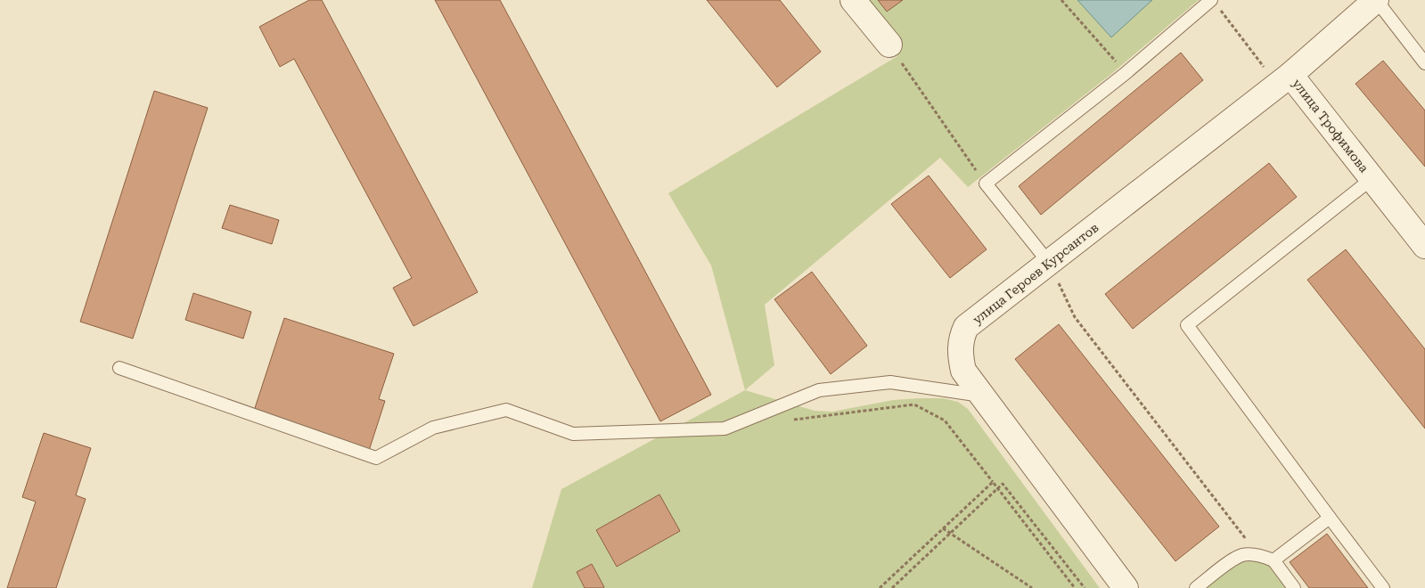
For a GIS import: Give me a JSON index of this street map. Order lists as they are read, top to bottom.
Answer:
{
  "streets": {
    "street": ["улица Трофимова", "улица Героев Курсантов"]
  },
  "crossings": [
    ["улица Трофимова", "улица Героев Курсантов"]
  ]
}
